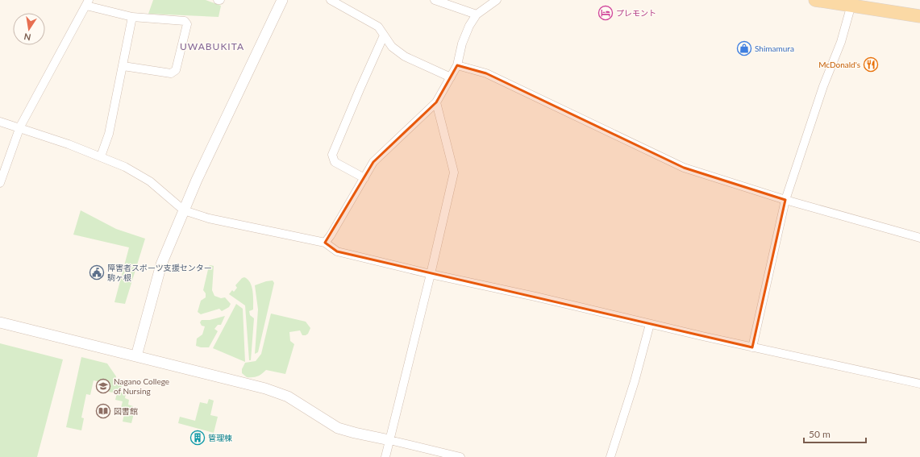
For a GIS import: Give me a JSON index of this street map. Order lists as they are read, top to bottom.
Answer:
{
  "districts": ["UWABUKITA"],
  "places": {
    "hotel": ["プレモント"],
    "shop": ["Shimamura"],
    "restaurant": ["McDonald's"],
    "public building": ["障害者スポーツ支援センター 駒ヶ根"],
    "school or university": ["Nagano College of Nursing"],
    "library": ["図書館"],
    "building": ["管理棟"]
  },
  "scale_bar": "50 m",
  "north": "bottom"
}
